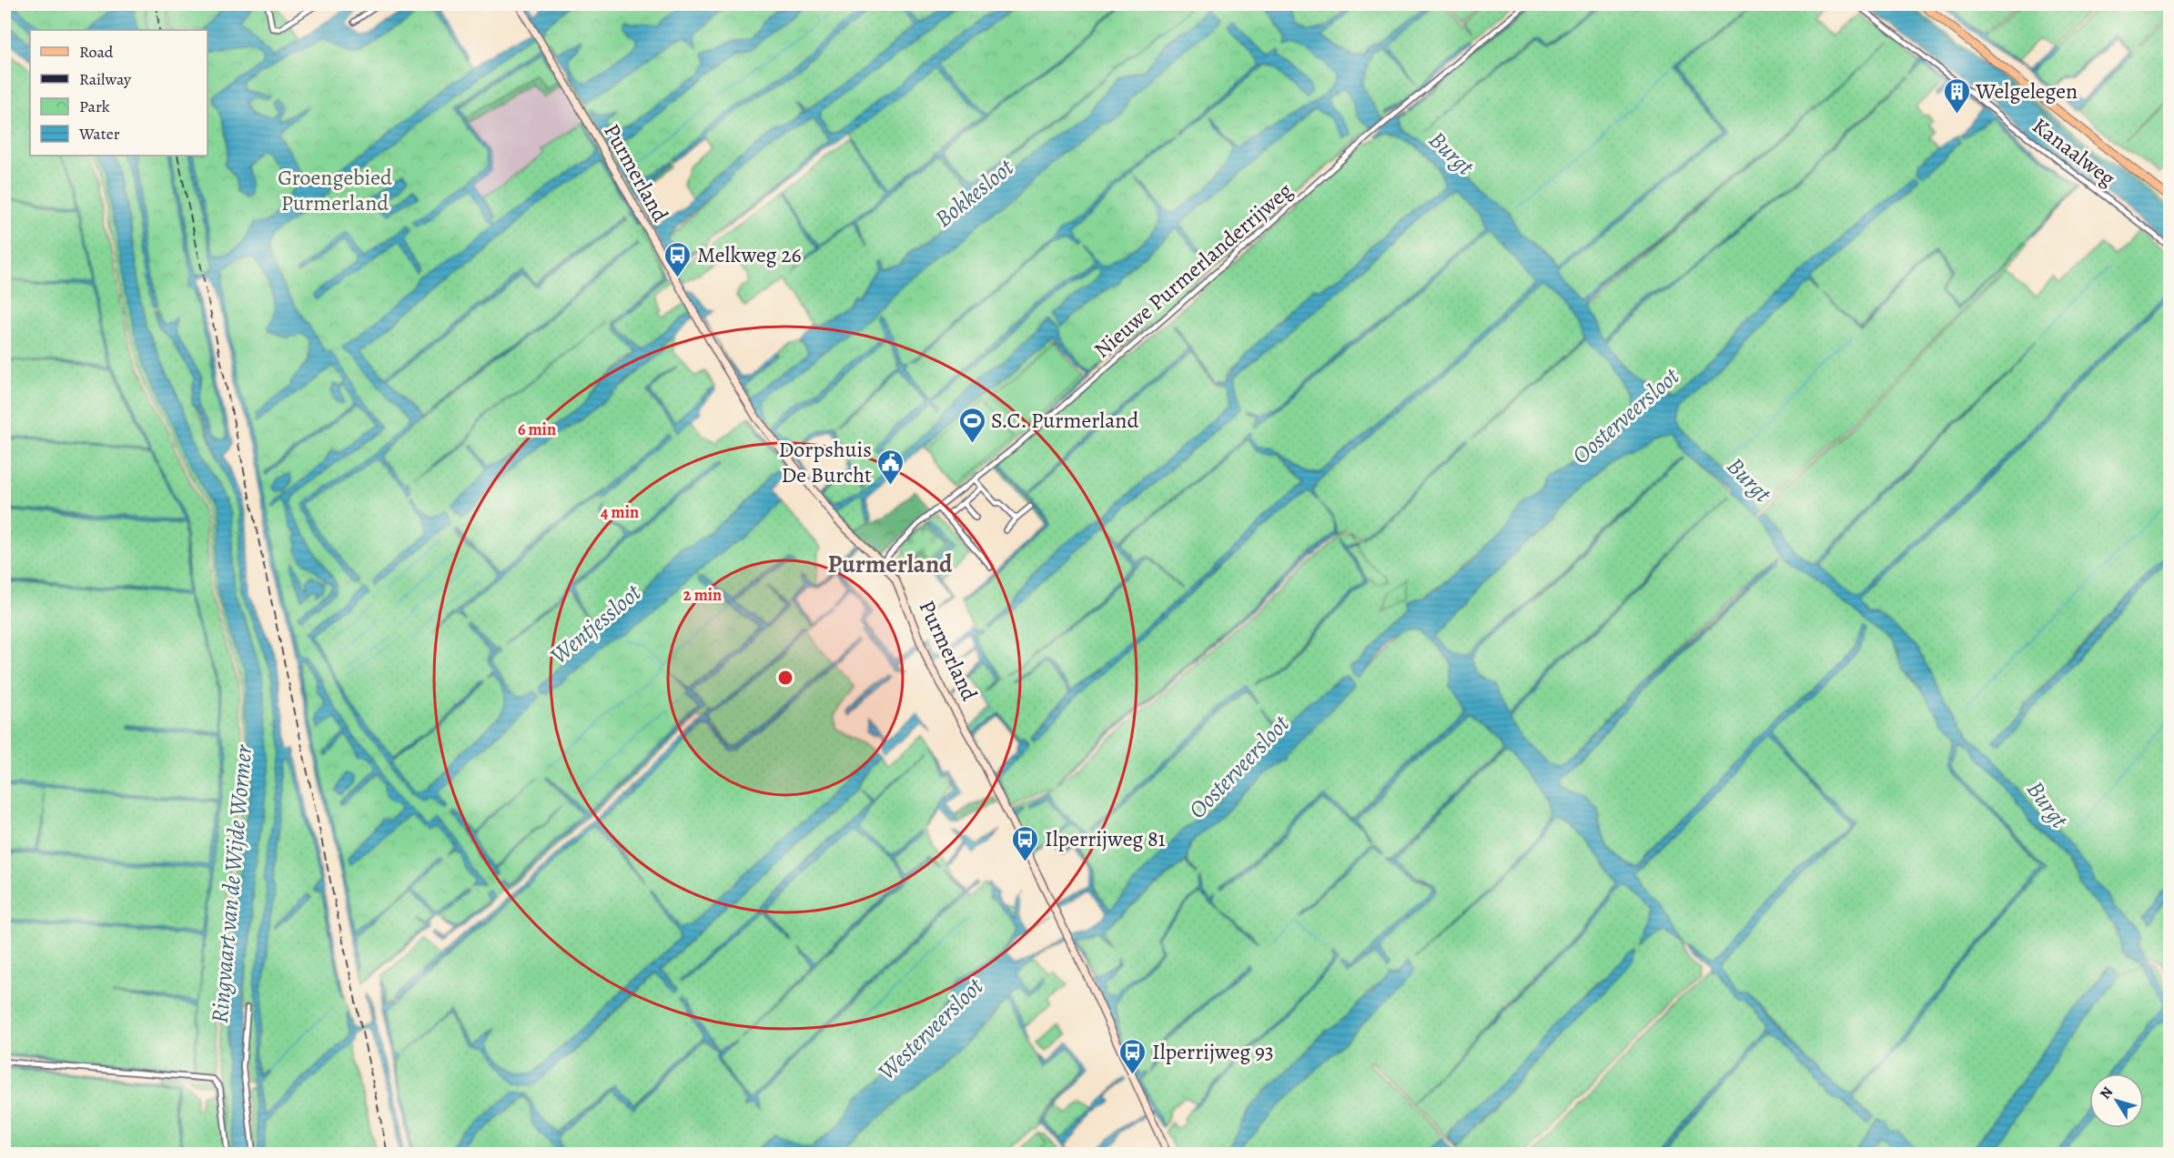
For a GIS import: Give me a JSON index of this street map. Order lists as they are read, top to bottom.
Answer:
{
  "streets": {
    "street": ["Kanaalweg", "Purmerland", "Nieuwe Purmerlanderrijweg"]
  },
  "crossings": [
    ["Purmerland", "Nieuwe Purmerlanderrijweg"]
  ],
  "districts": ["Purmerland"],
  "water": [
    "Burgt",
    "Bokkesloot",
    "Oosterveersloot",
    "Wentjessloot",
    "Ringvaart van de Wijde Wormer",
    "Westerveersloot"
  ],
  "parks": ["Groengebied Purmerland"],
  "places": {
    "building": ["Welgelegen"],
    "bus stop": ["Melkweg 26", "Ilperrijweg 81", "Ilperrijweg 93"],
    "sports": ["S.C. Purmerland"],
    "public building": ["Dorpshuis De Burcht"]
  },
  "legend": [
    "Road",
    "Railway",
    "Park",
    "Water"
  ],
  "north": "top left",
  "rings": ["6 min", "4 min", "2 min"]
}
